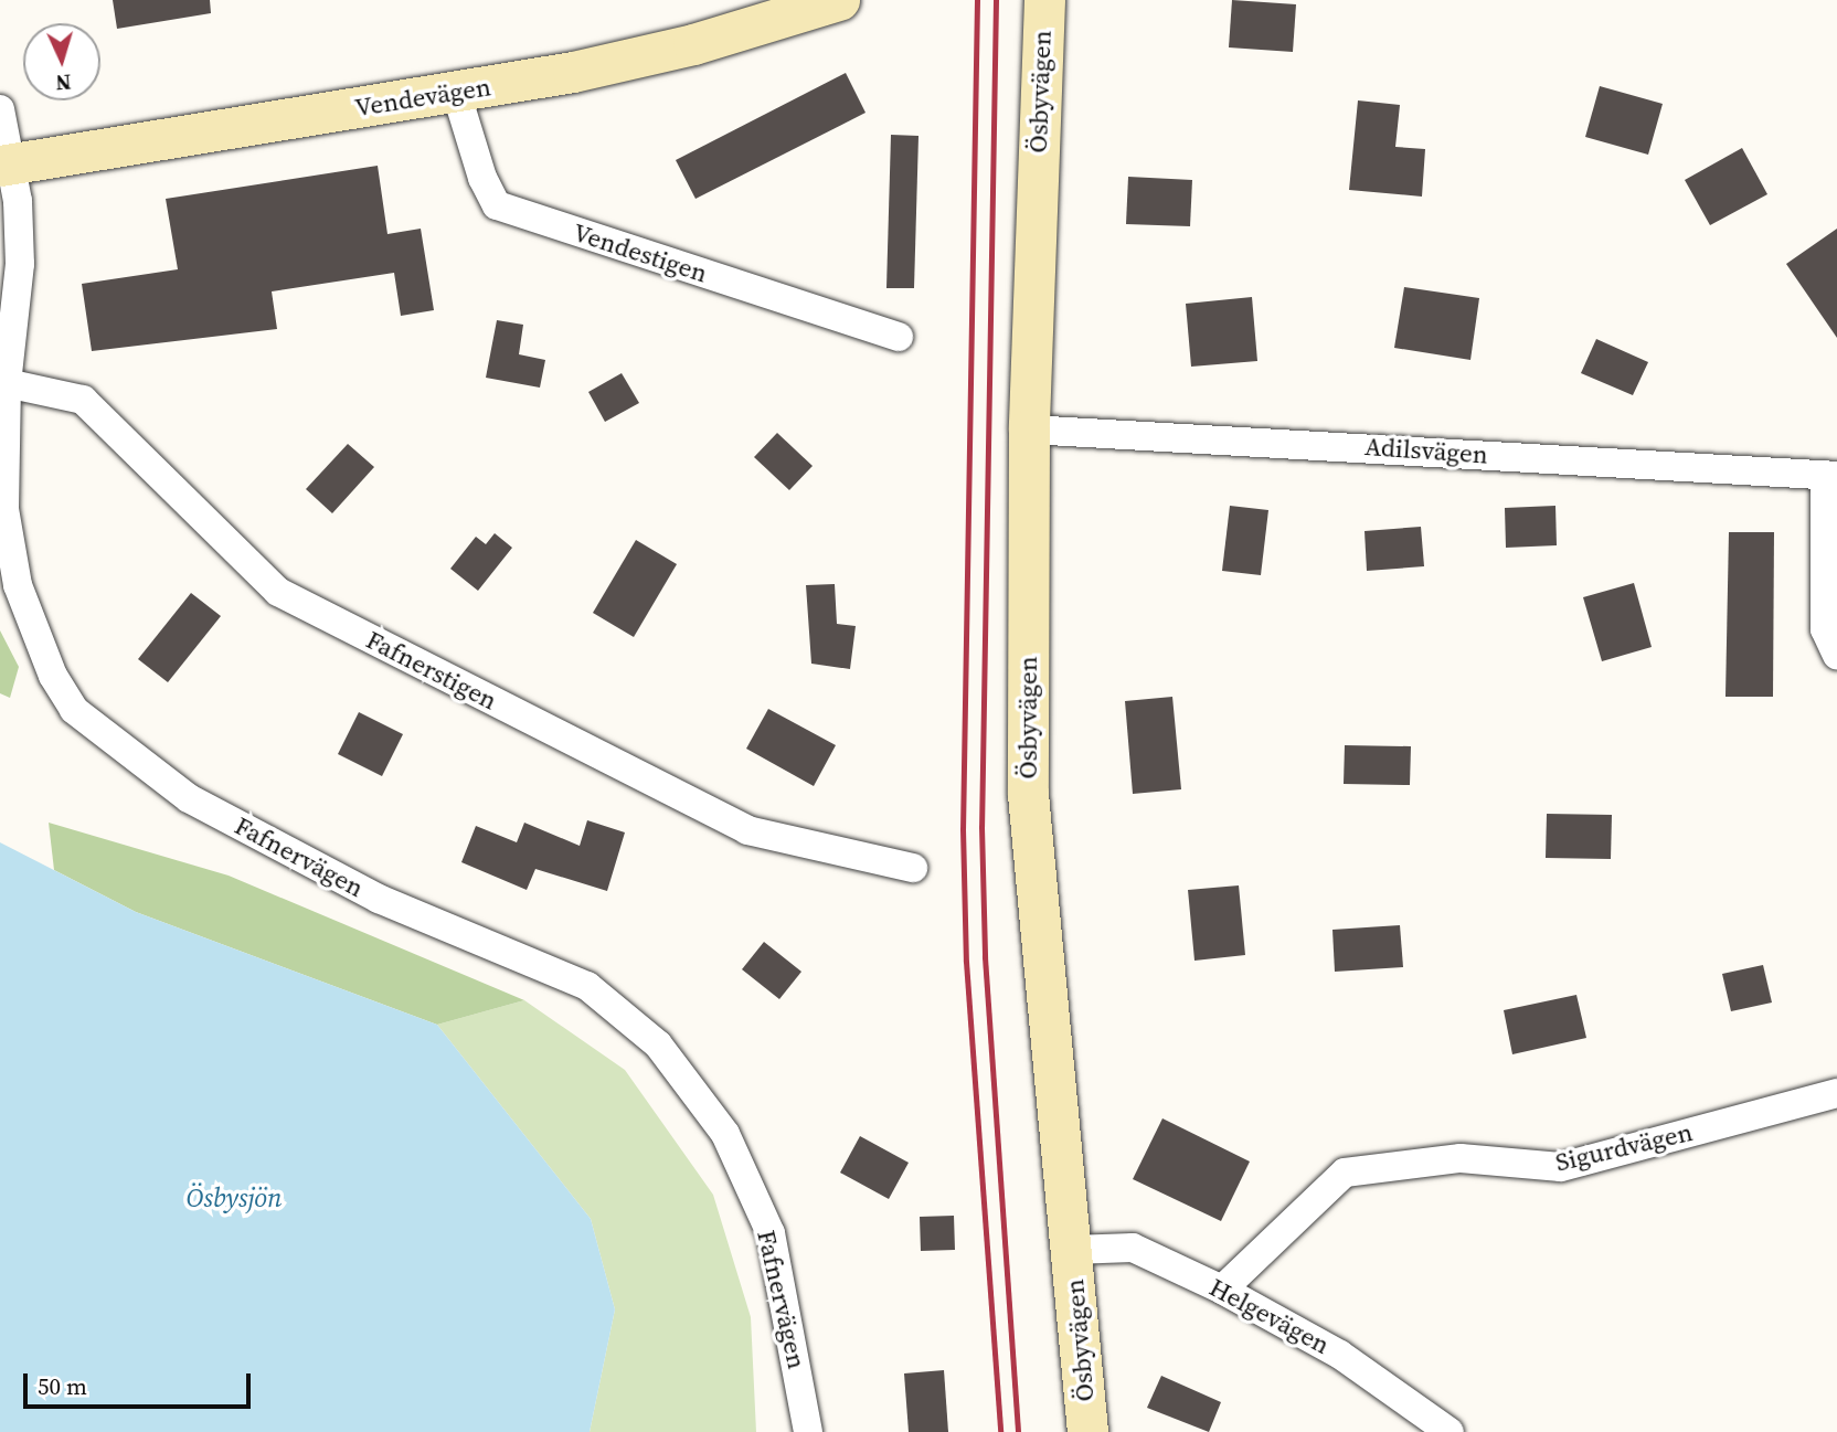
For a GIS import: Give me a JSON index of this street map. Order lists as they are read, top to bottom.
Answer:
{
  "streets": {
    "street": [
      "Ösbyvägen",
      "Vendevägen",
      "Vendestigen",
      "Adilsvägen",
      "Fafnerstigen",
      "Fafnervägen",
      "Sigurdvägen",
      "Helgevägen"
    ]
  },
  "crossings": [
    ["Ösbyvägen", "Adilsvägen"],
    ["Ösbyvägen", "Helgevägen"],
    ["Vendevägen", "Vendestigen"],
    ["Vendevägen", "Fafnervägen"],
    ["Fafnerstigen", "Fafnervägen"],
    ["Sigurdvägen", "Helgevägen"]
  ],
  "water": ["Ösbysjön"],
  "scale_bar": "50 m",
  "north": "bottom"
}
